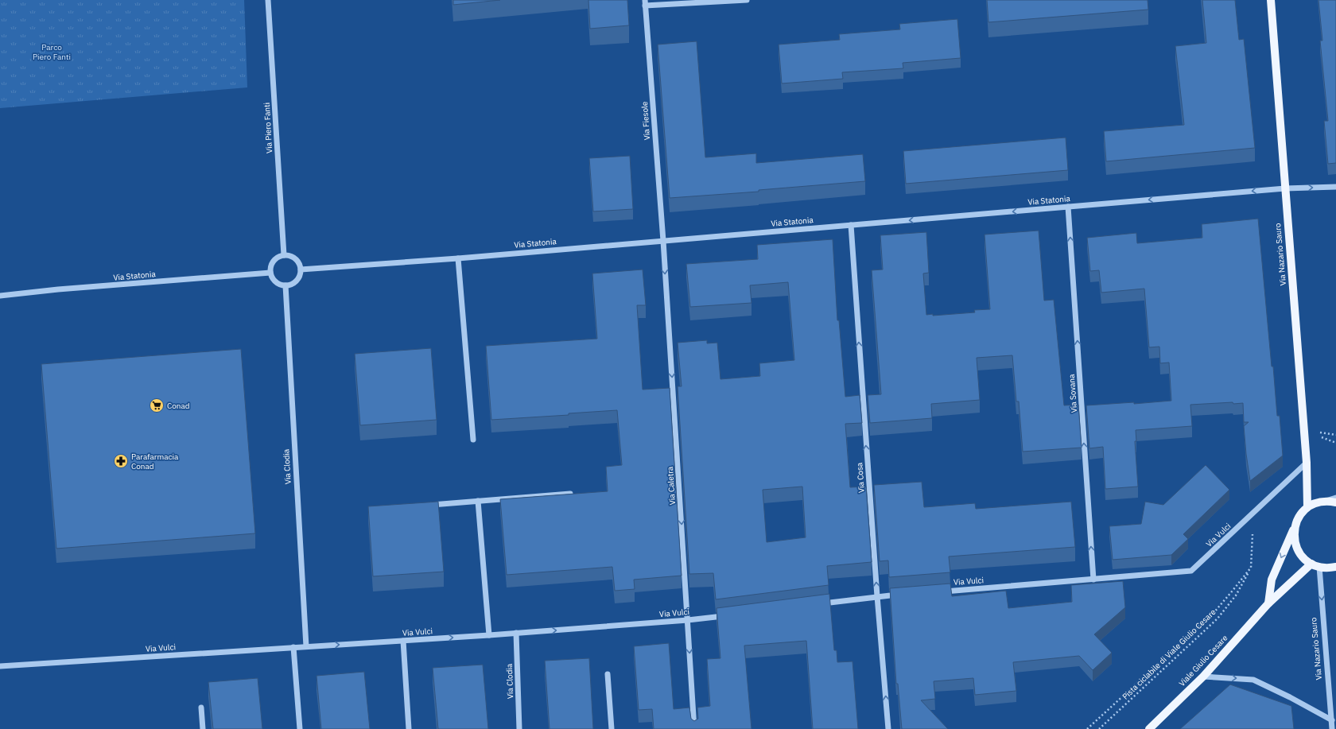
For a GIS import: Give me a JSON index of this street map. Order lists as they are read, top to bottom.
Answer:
{
  "streets": {
    "main road": ["Via Nazario Sauro", "Viale Giulio Cesare"],
    "street": [
      "Via Fiesole",
      "Via Piero Fanti",
      "Via Statonia",
      "Via Sovana",
      "Via Clodia",
      "Via Cosa",
      "Via Caletra",
      "Via Vulci"
    ],
    "path": ["Pista ciclabile di Viale Giulio Cesare"]
  },
  "crossings": [
    ["Via Fiesole", "Via Statonia"],
    ["Via Fiesole", "Via Caletra"],
    ["Via Piero Fanti", "Via Statonia"],
    ["Via Piero Fanti", "Via Clodia"],
    ["Via Statonia", "Via Nazario Sauro"],
    ["Via Statonia", "Via Sovana"],
    ["Via Statonia", "Via Clodia"],
    ["Via Statonia", "Via Cosa"],
    ["Via Statonia", "Via Caletra"],
    ["Via Nazario Sauro", "Via Vulci"],
    ["Via Sovana", "Via Vulci"],
    ["Via Clodia", "Via Vulci"],
    ["Via Caletra", "Via Vulci"]
  ],
  "one_way": ["Via Sovana", "Via Cosa", "Via Caletra"],
  "parks": ["Parco Piero Fanti"],
  "places": {
    "supermarket": ["Conad"],
    "pharmacy": ["Parafarmacia Conad"]
  }
}
